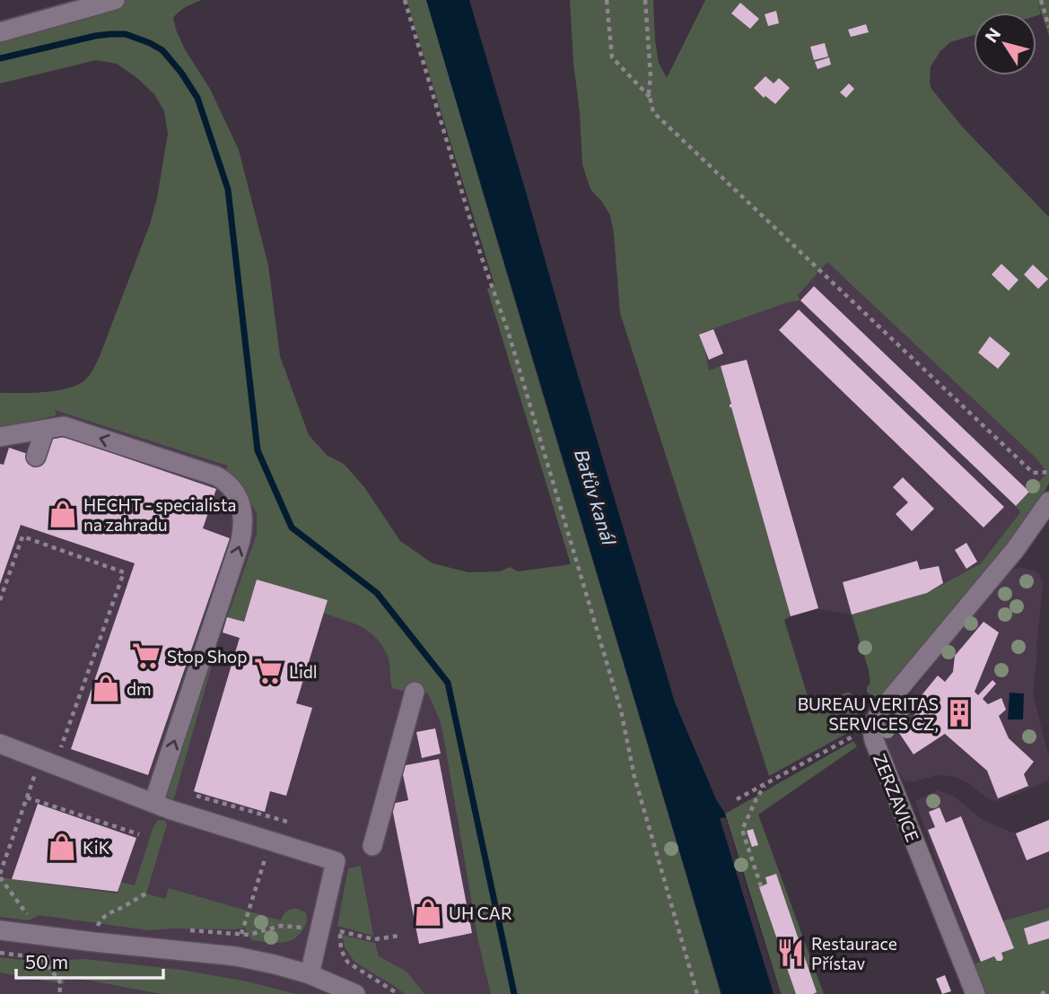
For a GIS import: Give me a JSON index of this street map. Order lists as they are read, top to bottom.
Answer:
{
  "streets": {
    "street": ["ZERZAVICE"]
  },
  "water": ["Baťův kanál"],
  "places": {
    "shop": [
      "HECHT - specialista na zahradu",
      "dm",
      "KiK",
      "UH CAR"
    ],
    "supermarket": ["Stop Shop", "Lidl"],
    "building": ["BUREAU VERITAS SERVICES CZ,"],
    "restaurant": ["Restaurace Přístav"]
  },
  "scale_bar": "50 m",
  "north": "top left"
}
